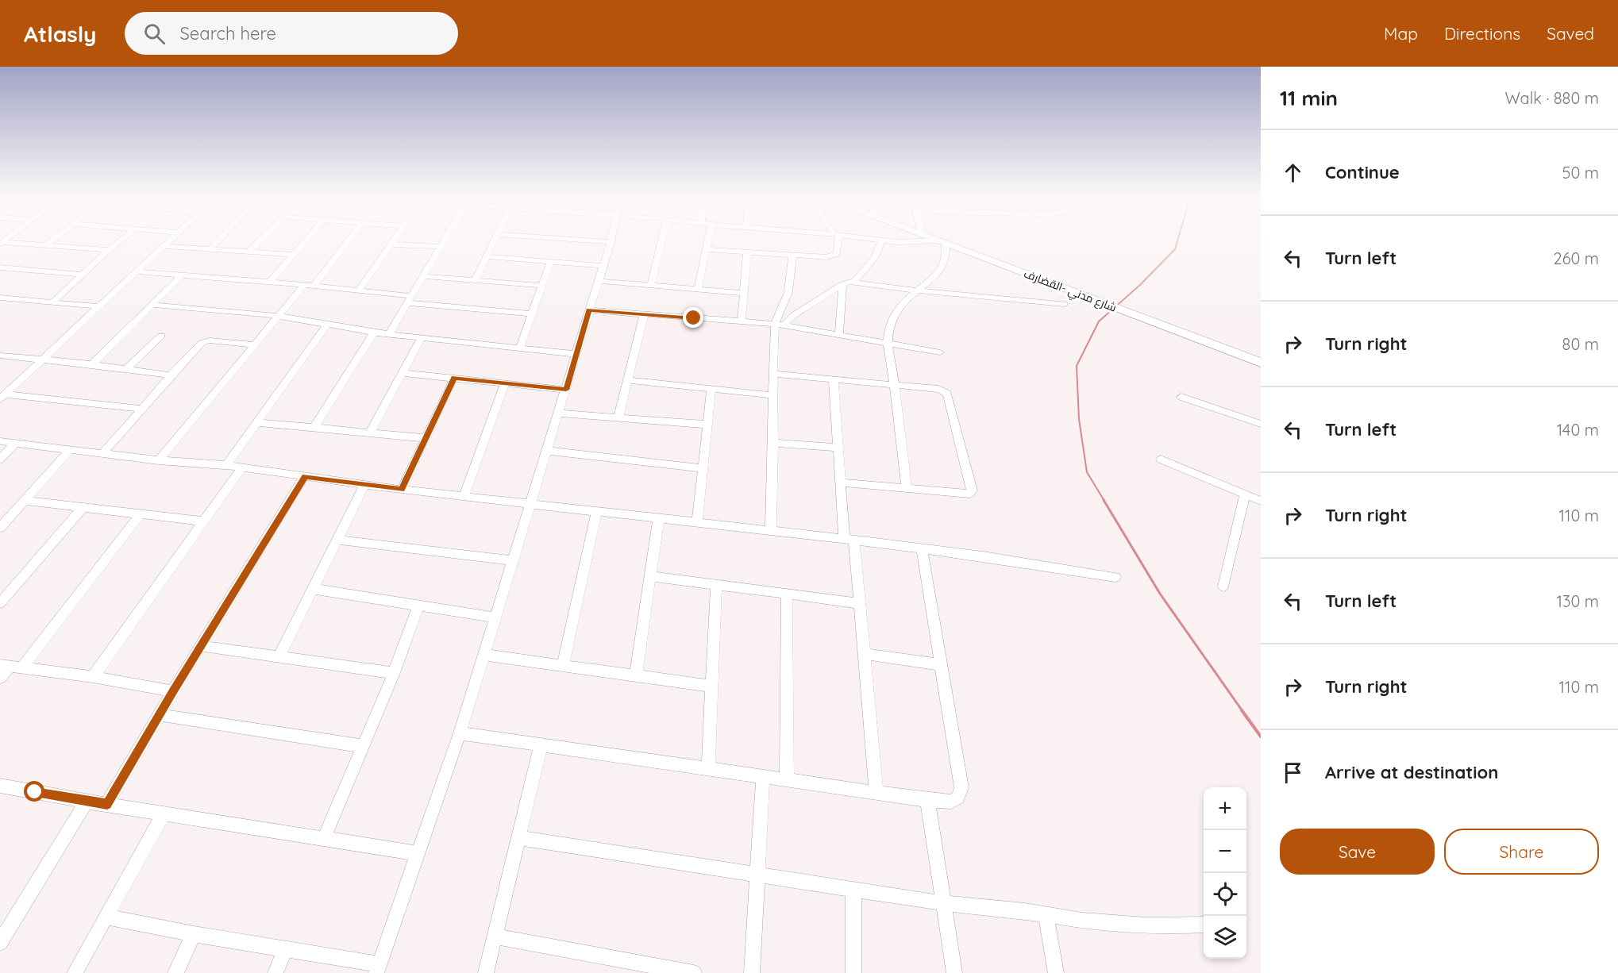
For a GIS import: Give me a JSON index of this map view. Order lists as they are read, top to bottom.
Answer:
{
  "streets": {
    "highway": ["شارع مدني -القضارف"]
  },
  "page": {
    "header": "Atlasly",
    "search": "Search here",
    "nav": ["Map", "Directions", "Saved"],
    "heading": ["11 min", "Walk · 880 m"],
    "list": [
      ["Continue", "50 m"],
      ["Turn left", "260 m"],
      ["Turn right", "80 m"],
      ["Turn left", "140 m"],
      ["Turn right", "110 m"],
      ["Turn left", "130 m"],
      ["Turn right", "110 m"],
      "Arrive at destination"
    ],
    "map_buttons": ["+", "−"],
    "buttons": ["Save", "Share"]
  }
}
